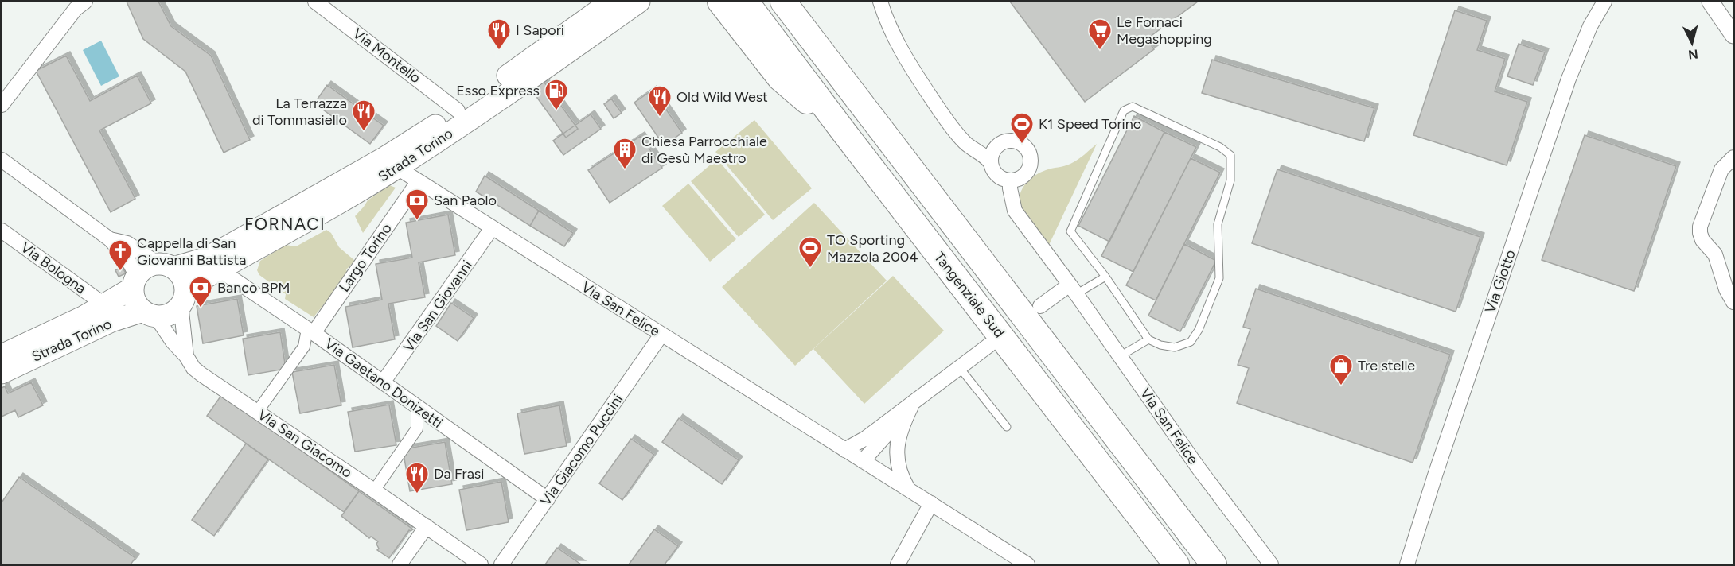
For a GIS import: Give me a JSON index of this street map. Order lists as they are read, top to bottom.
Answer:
{
  "streets": {
    "highway": ["Tangenziale Sud"],
    "main road": ["Strada Torino"],
    "street": [
      "Via Montello",
      "Largo Torino",
      "Via Bologna",
      "Via Giotto",
      "Via San Giovanni",
      "Via San Felice",
      "Via Gaetano Donizetti",
      "Via San Giacomo",
      "Via Giacomo Puccini"
    ]
  },
  "crossings": [
    ["Via Montello", "Strada Torino"],
    ["Strada Torino", "Via Bologna"],
    ["Strada Torino", "Via San Felice"],
    ["Strada Torino", "Via Gaetano Donizetti"],
    ["Strada Torino", "Via San Giacomo"],
    ["Largo Torino", "Via San Felice"],
    ["Largo Torino", "Via Gaetano Donizetti"],
    ["Via San Giovanni", "Via San Felice"],
    ["Via San Giovanni", "Via Gaetano Donizetti"],
    ["Via San Felice", "Via Giacomo Puccini"],
    ["Via Gaetano Donizetti", "Via Giacomo Puccini"]
  ],
  "districts": ["FORNACI"],
  "places": {
    "restaurant": [
      "I Sapori",
      "Old Wild West",
      "La Terrazza di Tommasiello",
      "Da Frasi"
    ],
    "supermarket": ["Le Fornaci Megashopping"],
    "fuel station": ["Esso Express"],
    "sports": ["K1 Speed Torino", "TO Sporting Mazzola 2004"],
    "building": ["Chiesa Parrocchiale di Gesù Maestro"],
    "bank": ["San Paolo", "Banco BPM"],
    "church": ["Cappella di San Giovanni Battista"],
    "shop": ["Tre stelle"]
  },
  "north": "bottom"
}
